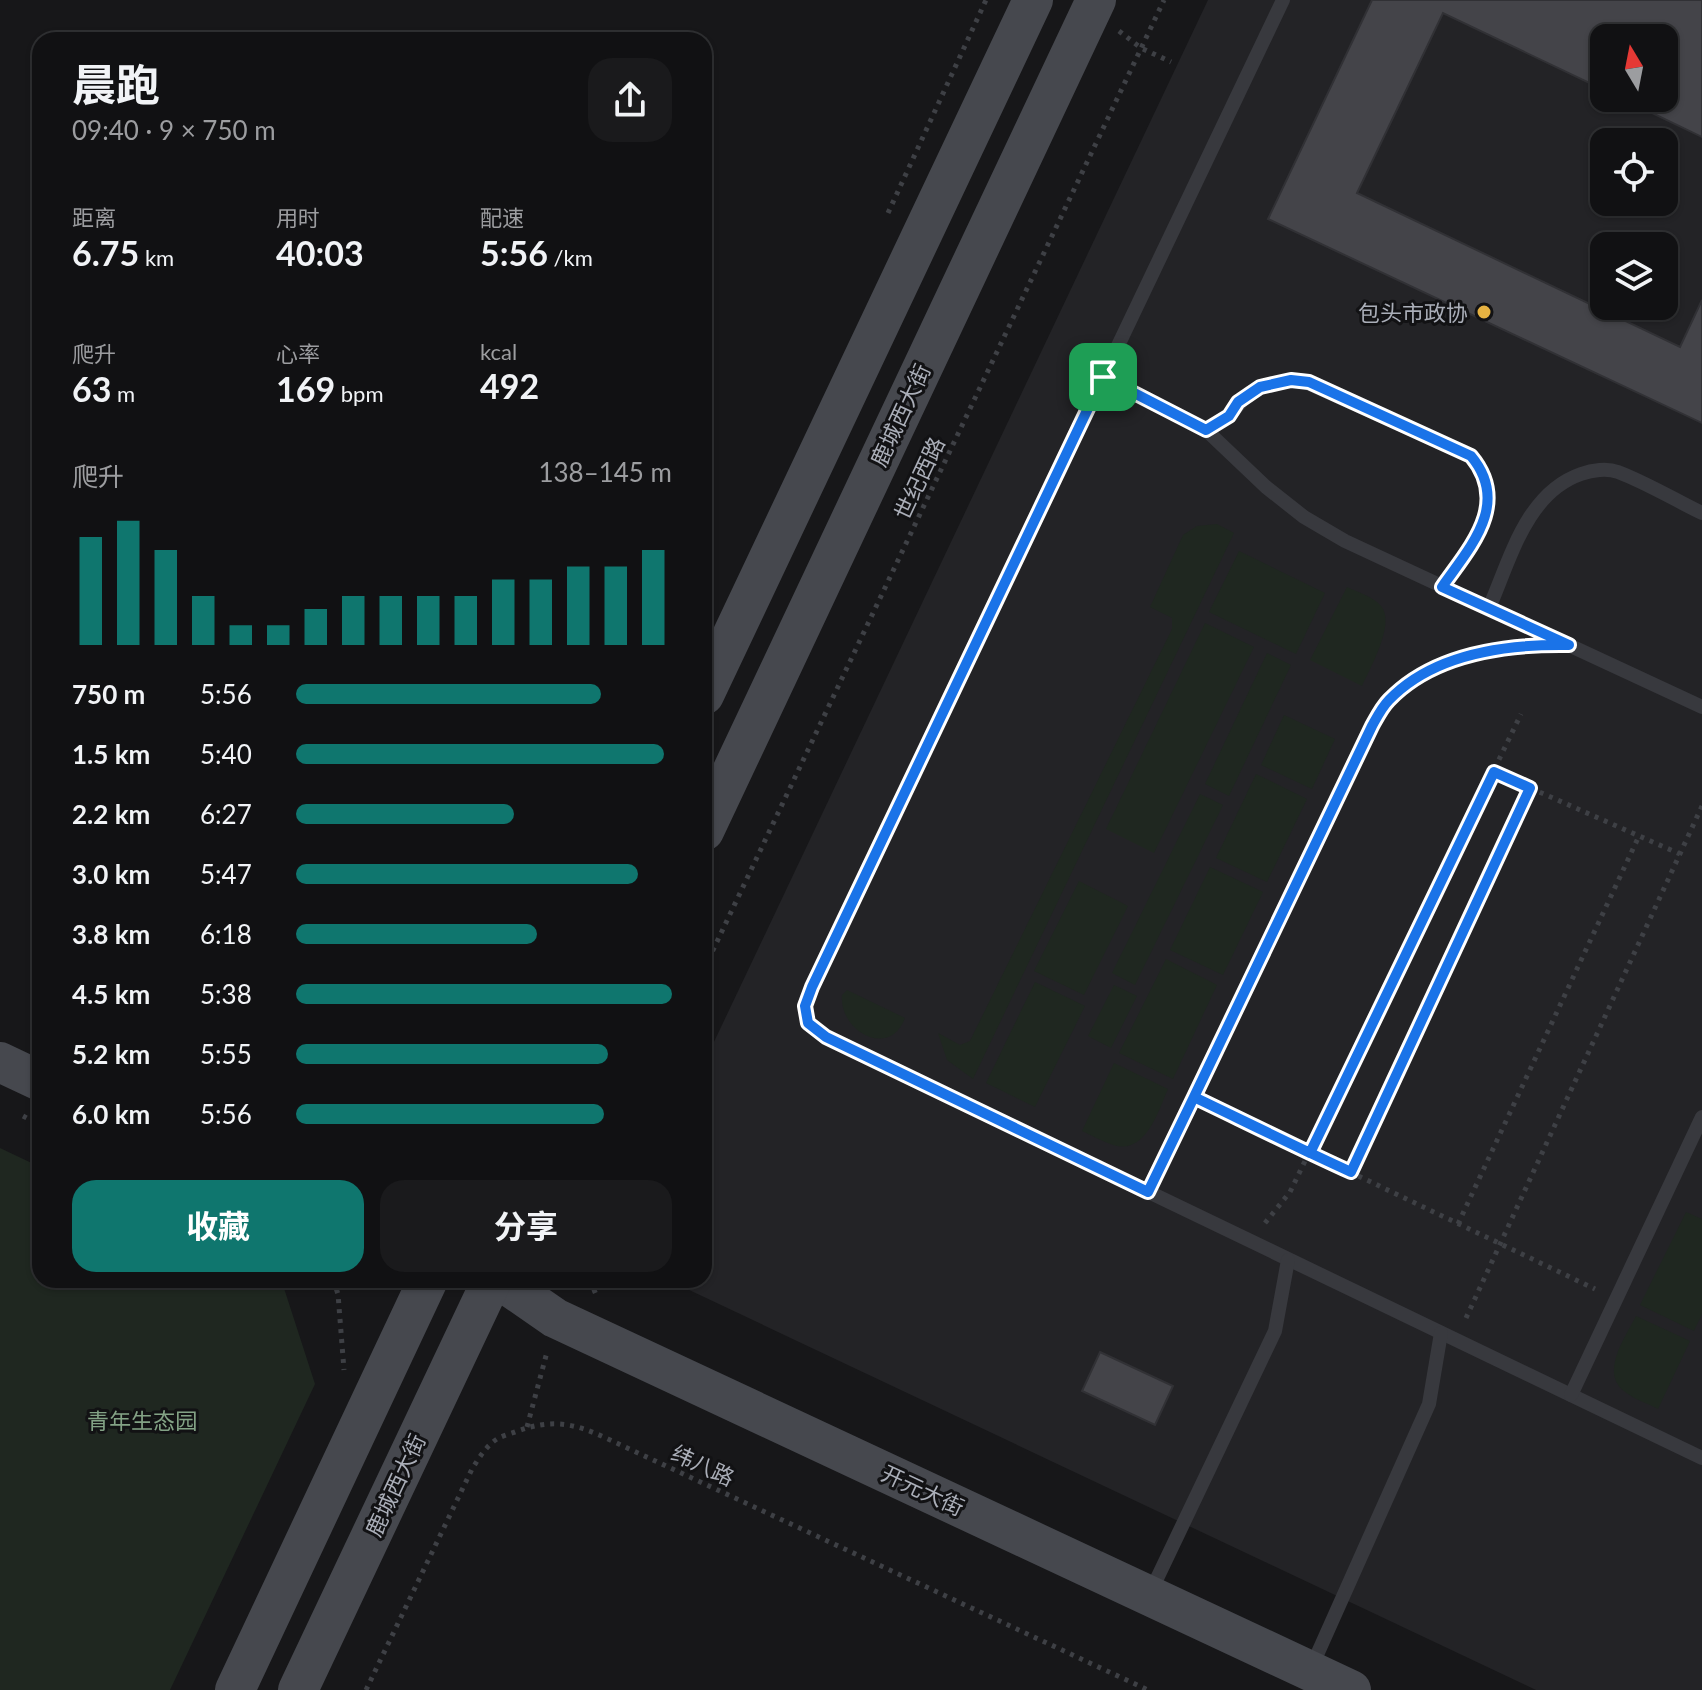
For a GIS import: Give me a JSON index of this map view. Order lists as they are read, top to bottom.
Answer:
{
  "streets": {
    "main road": ["鹿城西大街", "开元大街"],
    "path": ["世纪西路", "纬八路"]
  },
  "parks": ["青年生态园"],
  "places": ["包头市政协"],
  "north": "top",
  "page": {
    "heading": ["晨跑", "09:40 · 9 × 750 m"],
    "stats": [
      ["距离", "6.75 km"],
      ["用时", "40:03"],
      ["配速", "5:56 /km"],
      ["爬升", "63 m"],
      ["心率", "169 bpm"],
      ["kcal", "492"]
    ],
    "chart": ["爬升", "138–145 m"],
    "list": [
      {
        "name": "750 m",
        "note": "5:56"
      },
      {
        "name": "1.5 km",
        "note": "5:40"
      },
      {
        "name": "2.2 km",
        "note": "6:27"
      },
      {
        "name": "3.0 km",
        "note": "5:47"
      },
      {
        "name": "3.8 km",
        "note": "6:18"
      },
      {
        "name": "4.5 km",
        "note": "5:38"
      },
      {
        "name": "5.2 km",
        "note": "5:55"
      },
      {
        "name": "6.0 km",
        "note": "5:56"
      }
    ],
    "buttons": ["收藏", "分享"]
  }
}
